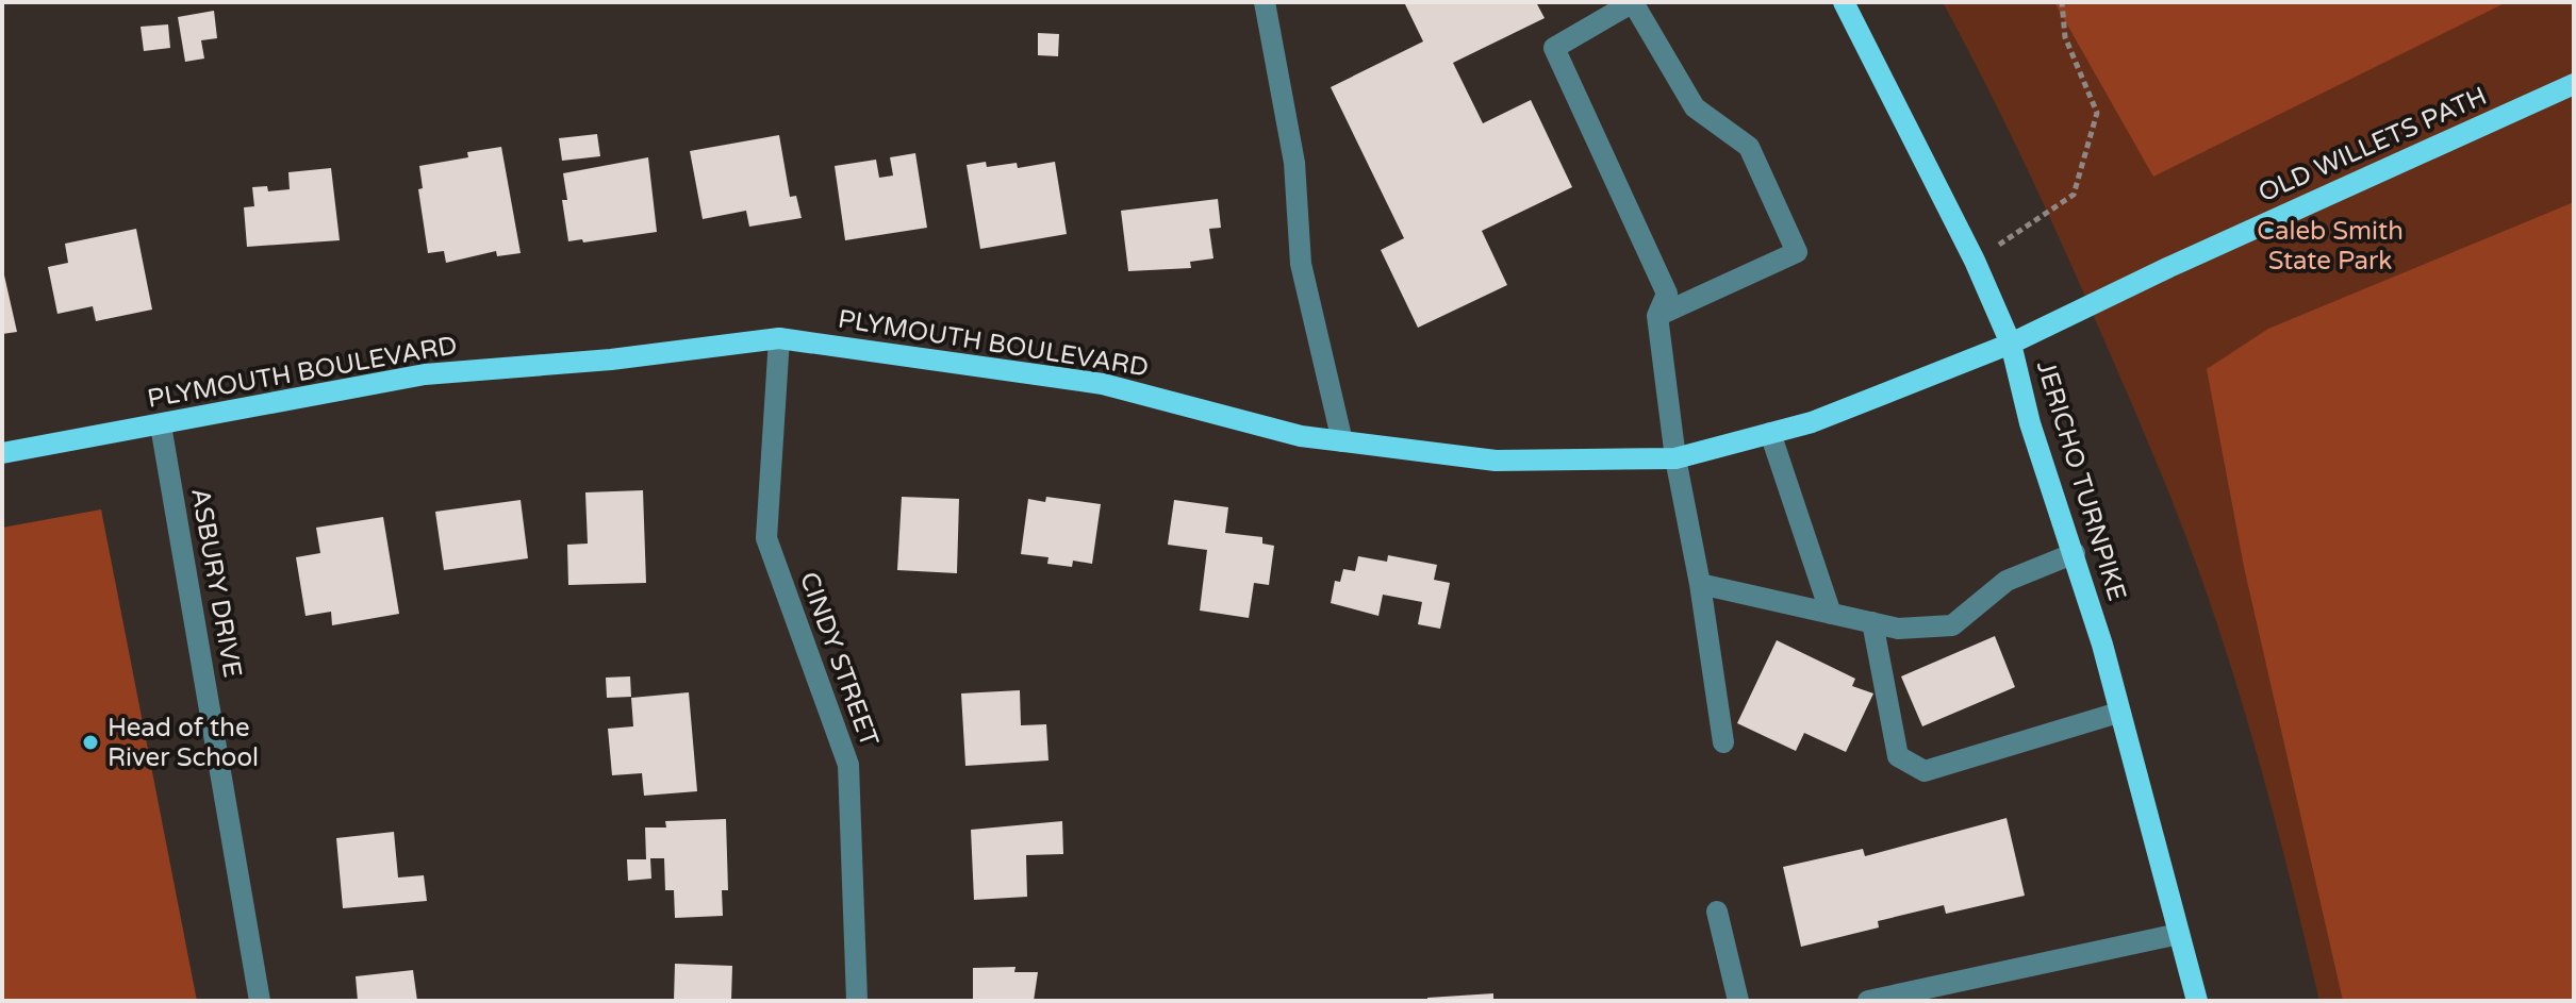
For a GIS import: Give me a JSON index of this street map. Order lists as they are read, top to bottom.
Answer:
{
  "streets": {
    "main road": ["OLD WILLETS PATH", "PLYMOUTH BOULEVARD", "JERICHO TURNPIKE"],
    "street": ["ASBURY DRIVE", "CINDY STREET"]
  },
  "crossings": [
    ["OLD WILLETS PATH", "PLYMOUTH BOULEVARD"],
    ["OLD WILLETS PATH", "JERICHO TURNPIKE"],
    ["PLYMOUTH BOULEVARD", "JERICHO TURNPIKE"],
    ["PLYMOUTH BOULEVARD", "ASBURY DRIVE"],
    ["PLYMOUTH BOULEVARD", "CINDY STREET"]
  ],
  "parks": ["Caleb Smith State Park"],
  "places": ["Head of the River School"]
}
